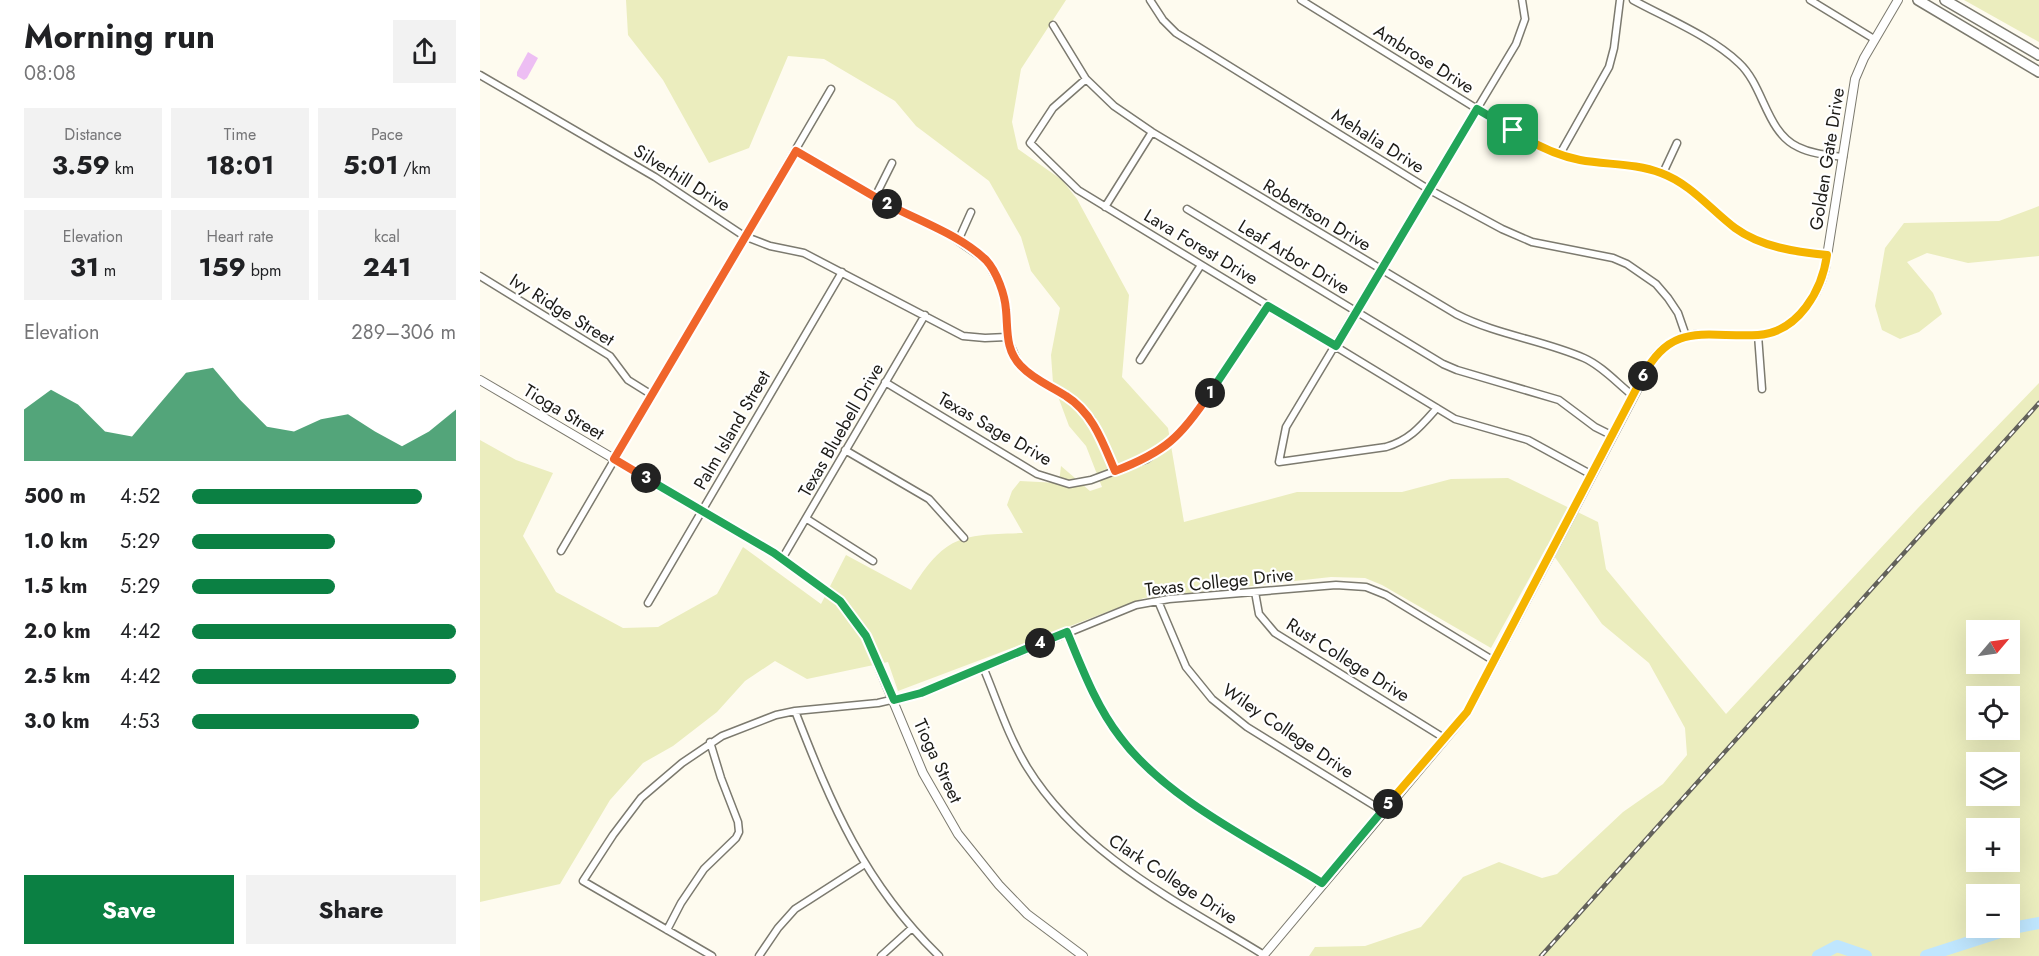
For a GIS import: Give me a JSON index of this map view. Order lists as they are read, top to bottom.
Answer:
{
  "streets": {
    "street": [
      "Ambrose Drive",
      "Mehalia Drive",
      "Golden Gate Drive",
      "Silverhill Drive",
      "Robertson Drive",
      "Lava Forest Drive",
      "Leaf Arbor Drive",
      "Ivy Ridge Street",
      "Tioga Street",
      "Texas Sage Drive",
      "Palm Island Street",
      "Texas Bluebell Drive",
      "Texas College Drive",
      "Rust College Drive",
      "Wiley College Drive",
      "Clark College Drive"
    ]
  },
  "crossings": [
    ["Ambrose Drive", "Golden Gate Drive"],
    ["Mehalia Drive", "Golden Gate Drive"],
    ["Silverhill Drive", "Palm Island Street"],
    ["Silverhill Drive", "Texas Bluebell Drive"],
    ["Robertson Drive", "Lava Forest Drive"],
    ["Lava Forest Drive", "Texas Sage Drive"],
    ["Tioga Street", "Palm Island Street"],
    ["Tioga Street", "Texas Bluebell Drive"],
    ["Tioga Street", "Texas College Drive"],
    ["Texas Sage Drive", "Texas Bluebell Drive"],
    ["Texas College Drive", "Rust College Drive"],
    ["Texas College Drive", "Wiley College Drive"],
    ["Texas College Drive", "Clark College Drive"]
  ],
  "north": "top right",
  "page": {
    "heading": ["Morning run", "08:08"],
    "stats": [
      ["Distance", "3.59 km"],
      ["Time", "18:01"],
      ["Pace", "5:01 /km"],
      ["Elevation", "31 m"],
      ["Heart rate", "159 bpm"],
      ["kcal", "241"]
    ],
    "pins": [
      "2",
      "6",
      "1",
      "3",
      "4",
      "5"
    ],
    "chart": ["Elevation", "289–306 m"],
    "list": [
      {
        "name": "500 m",
        "note": "4:52"
      },
      {
        "name": "1.0 km",
        "note": "5:29"
      },
      {
        "name": "1.5 km",
        "note": "5:29"
      },
      {
        "name": "2.0 km",
        "note": "4:42"
      },
      {
        "name": "2.5 km",
        "note": "4:42"
      },
      {
        "name": "3.0 km",
        "note": "4:53"
      }
    ],
    "map_buttons": ["+", "−"],
    "buttons": ["Save", "Share"]
  }
}
